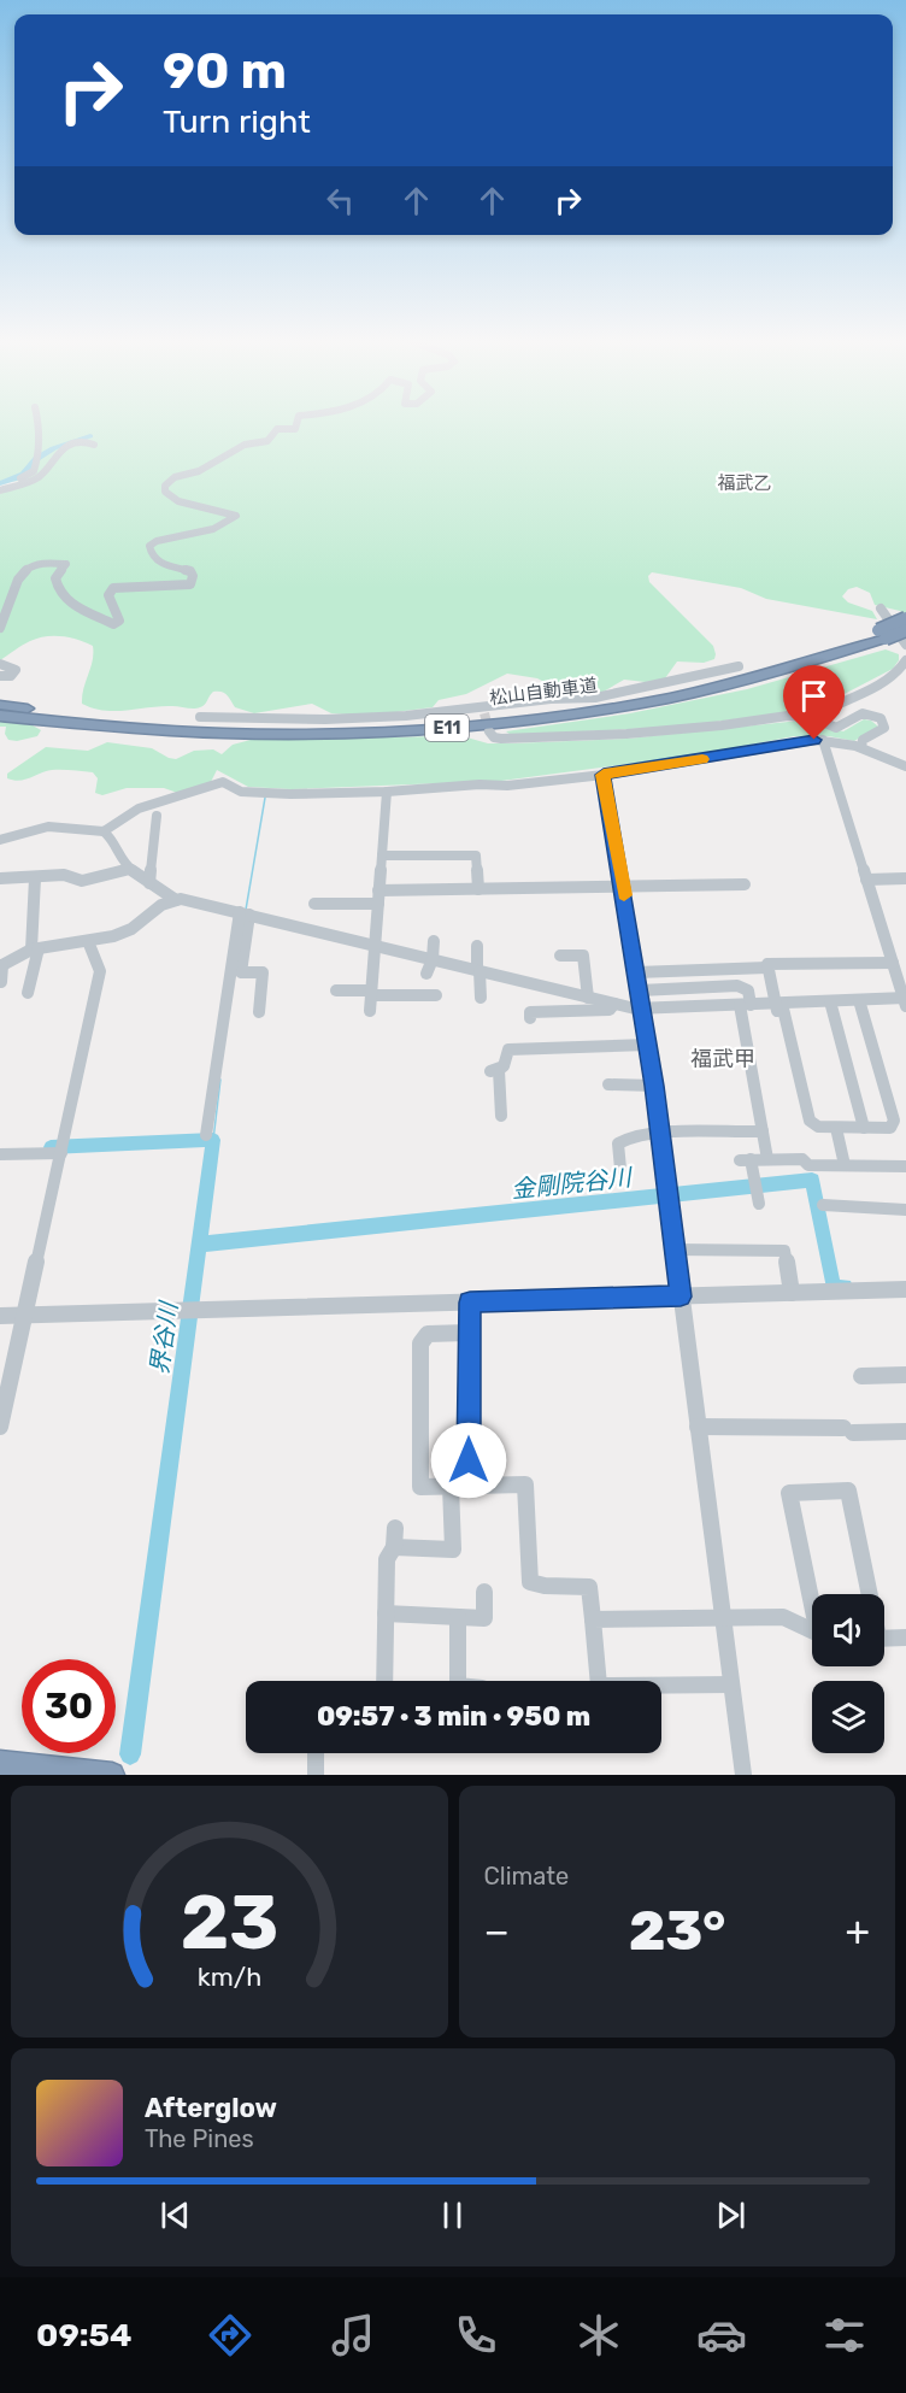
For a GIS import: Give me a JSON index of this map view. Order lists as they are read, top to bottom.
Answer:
{
  "streets": {
    "highway": ["松山自動車道", "E11"]
  },
  "districts": ["福武乙", "福武甲"],
  "water": ["金剛院谷川", "界谷川"],
  "page": {
    "turn": ["90 m", "Turn right"],
    "limit": "30",
    "trip": "09:57 · 3 min · 950 m",
    "tile": "Climate",
    "heat": ["−", "23°", "+"],
    "song": ["Afterglow", "The Pines"],
    "tabs": "09:54",
    "gauge": ["23", "km/h"]
  }
}
